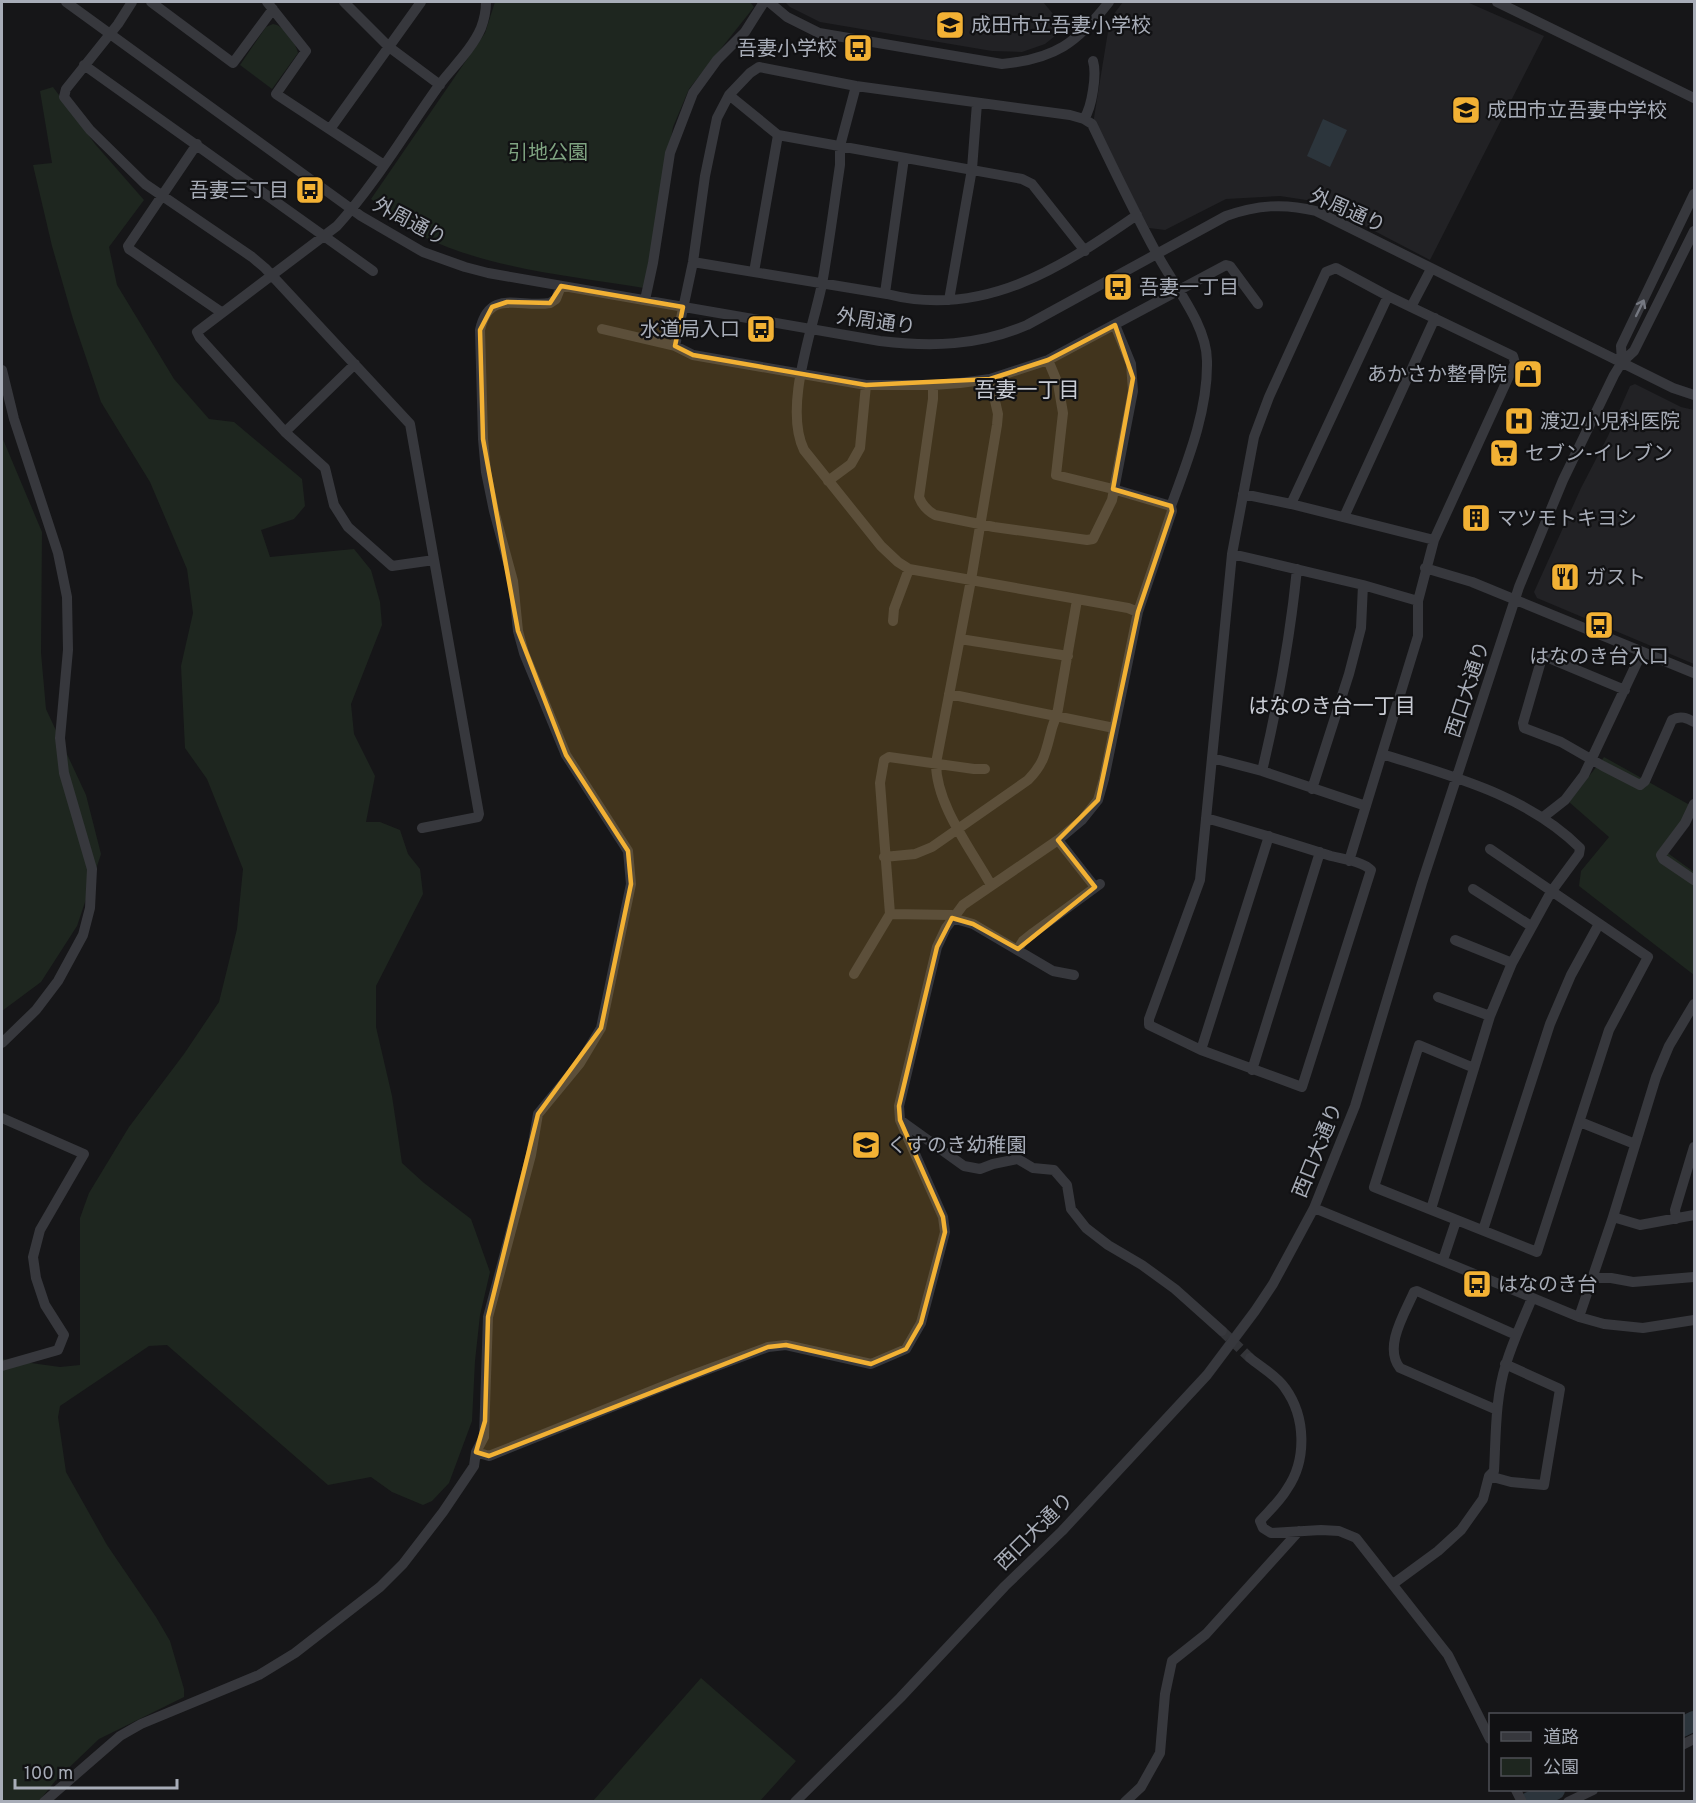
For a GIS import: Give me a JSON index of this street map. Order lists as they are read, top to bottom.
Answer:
{
  "streets": {
    "street": ["外周通り", "西口大通り"]
  },
  "crossings": [
    ["外周通り", "西口大通り"]
  ],
  "districts": ["吾妻一丁目", "はなのき台一丁目"],
  "parks": ["引地公園"],
  "places": {
    "school or university": ["成田市立吾妻小学校", "成田市立吾妻中学校", "くすのき幼稚園"],
    "bus stop": [
      "吾妻小学校",
      "吾妻三丁目",
      "吾妻一丁目",
      "水道局入口",
      "はなのき台入口",
      "はなのき台"
    ],
    "shop": ["あかさか整骨院"],
    "hospital": ["渡辺小児科医院"],
    "supermarket": ["セブン-イレブン"],
    "building": ["マツモトキヨシ"],
    "restaurant": ["ガスト"]
  },
  "legend": ["道路", "公園"],
  "scale_bar": "100 m"
}
